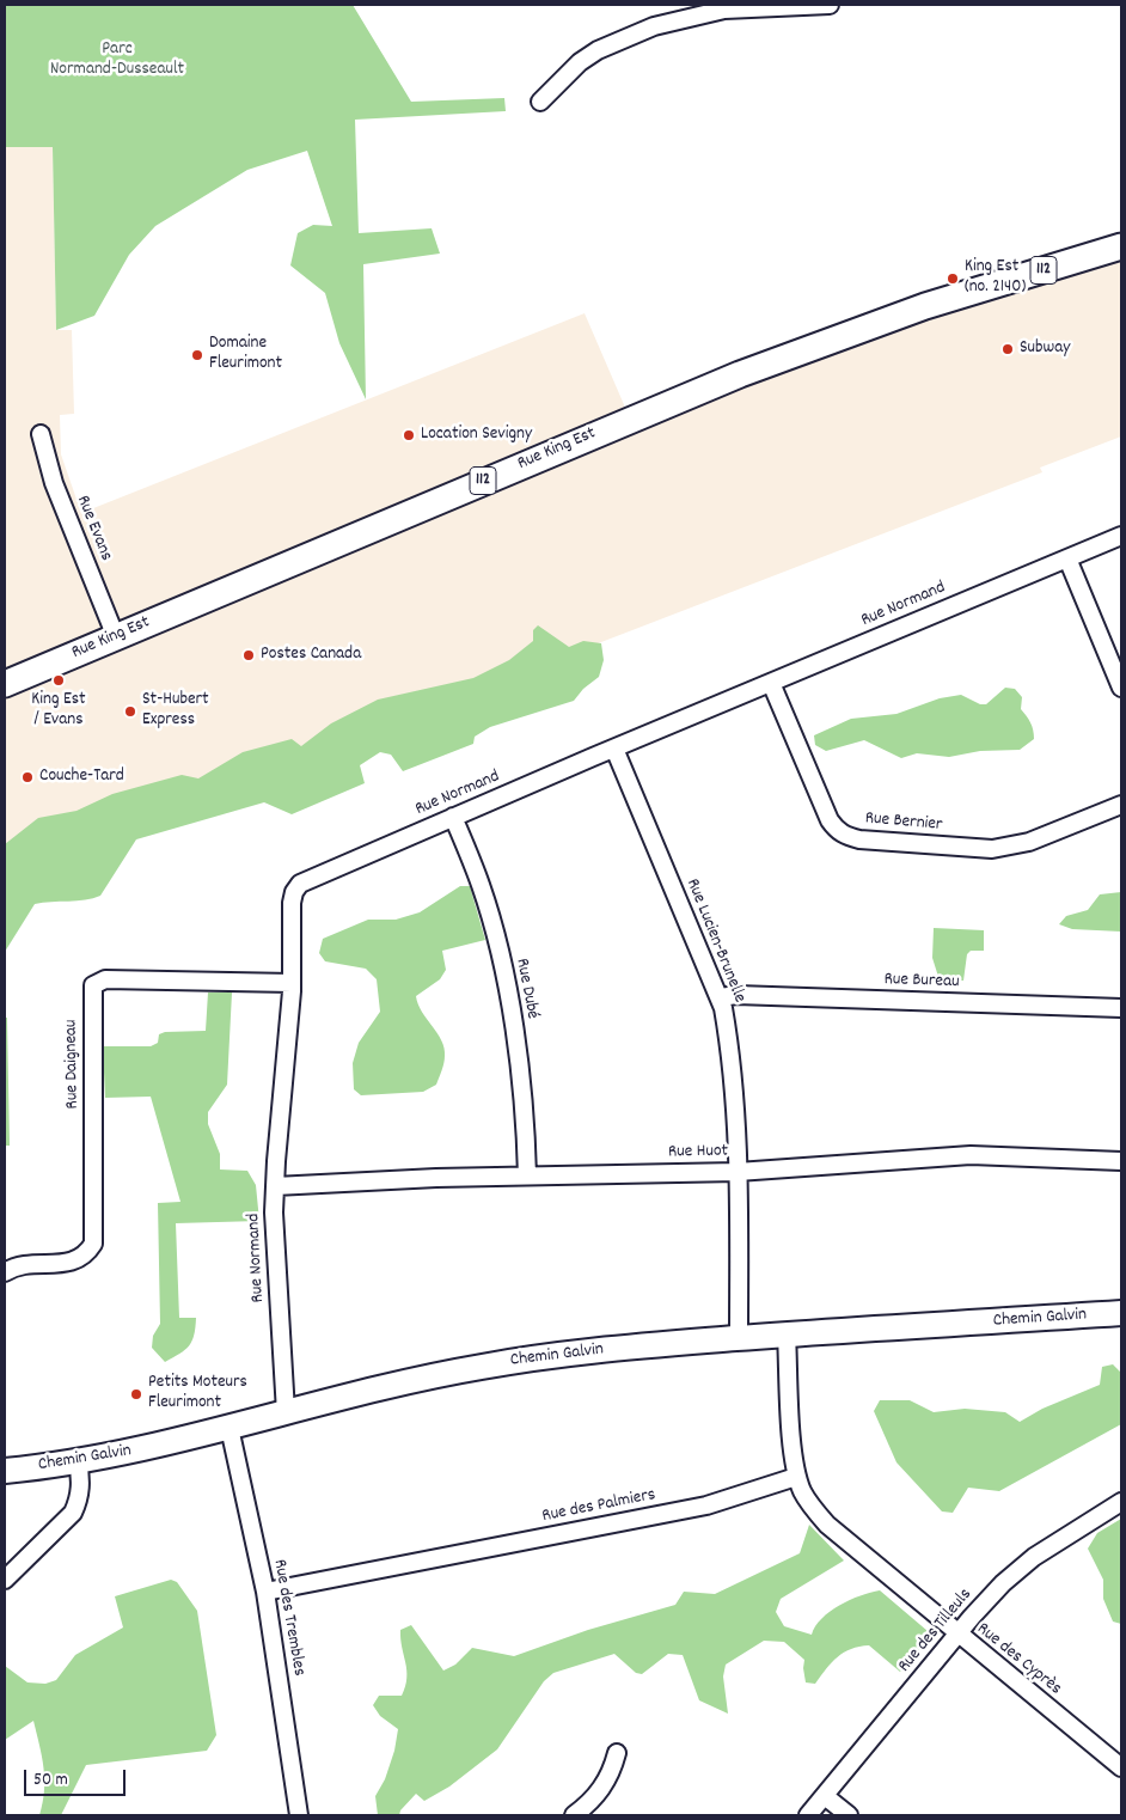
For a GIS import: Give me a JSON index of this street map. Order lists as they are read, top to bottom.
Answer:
{
  "streets": {
    "main road": ["112", "Rue King Est"],
    "street": [
      "Rue Evans",
      "Rue Normand",
      "Rue Bernier",
      "Rue Lucien-Brunelle",
      "Rue Bureau",
      "Rue Dubé",
      "Rue Daigneau",
      "Rue Huot",
      "Chemin Galvin",
      "Rue des Palmiers",
      "Rue des Trembles",
      "Rue des Tilleuls",
      "Rue des Cyprès"
    ]
  },
  "crossings": [
    ["Rue King Est", "Rue Evans"],
    ["Rue Normand", "Rue Bernier"],
    ["Rue Normand", "Rue Lucien-Brunelle"],
    ["Rue Normand", "Rue Dubé"],
    ["Rue Normand", "Rue Daigneau"],
    ["Rue Normand", "Rue Huot"],
    ["Rue Normand", "Chemin Galvin"],
    ["Rue Lucien-Brunelle", "Rue Bureau"],
    ["Rue Lucien-Brunelle", "Rue Huot"],
    ["Rue Lucien-Brunelle", "Chemin Galvin"],
    ["Rue Dubé", "Rue Huot"],
    ["Chemin Galvin", "Rue des Trembles"],
    ["Rue des Palmiers", "Rue des Trembles"],
    ["Rue des Palmiers", "Rue des Cyprès"],
    ["Rue des Tilleuls", "Rue des Cyprès"]
  ],
  "parks": ["Parc Normand-Dusseault"],
  "places": [
    "King Est (no. 2140)",
    "Subway",
    "Domaine Fleurimont",
    "Location Sevigny",
    "Postes Canada",
    "King Est / Evans",
    "St-Hubert Express",
    "Couche-Tard",
    "Petits Moteurs Fleurimont"
  ],
  "scale_bar": "50 m"
}
